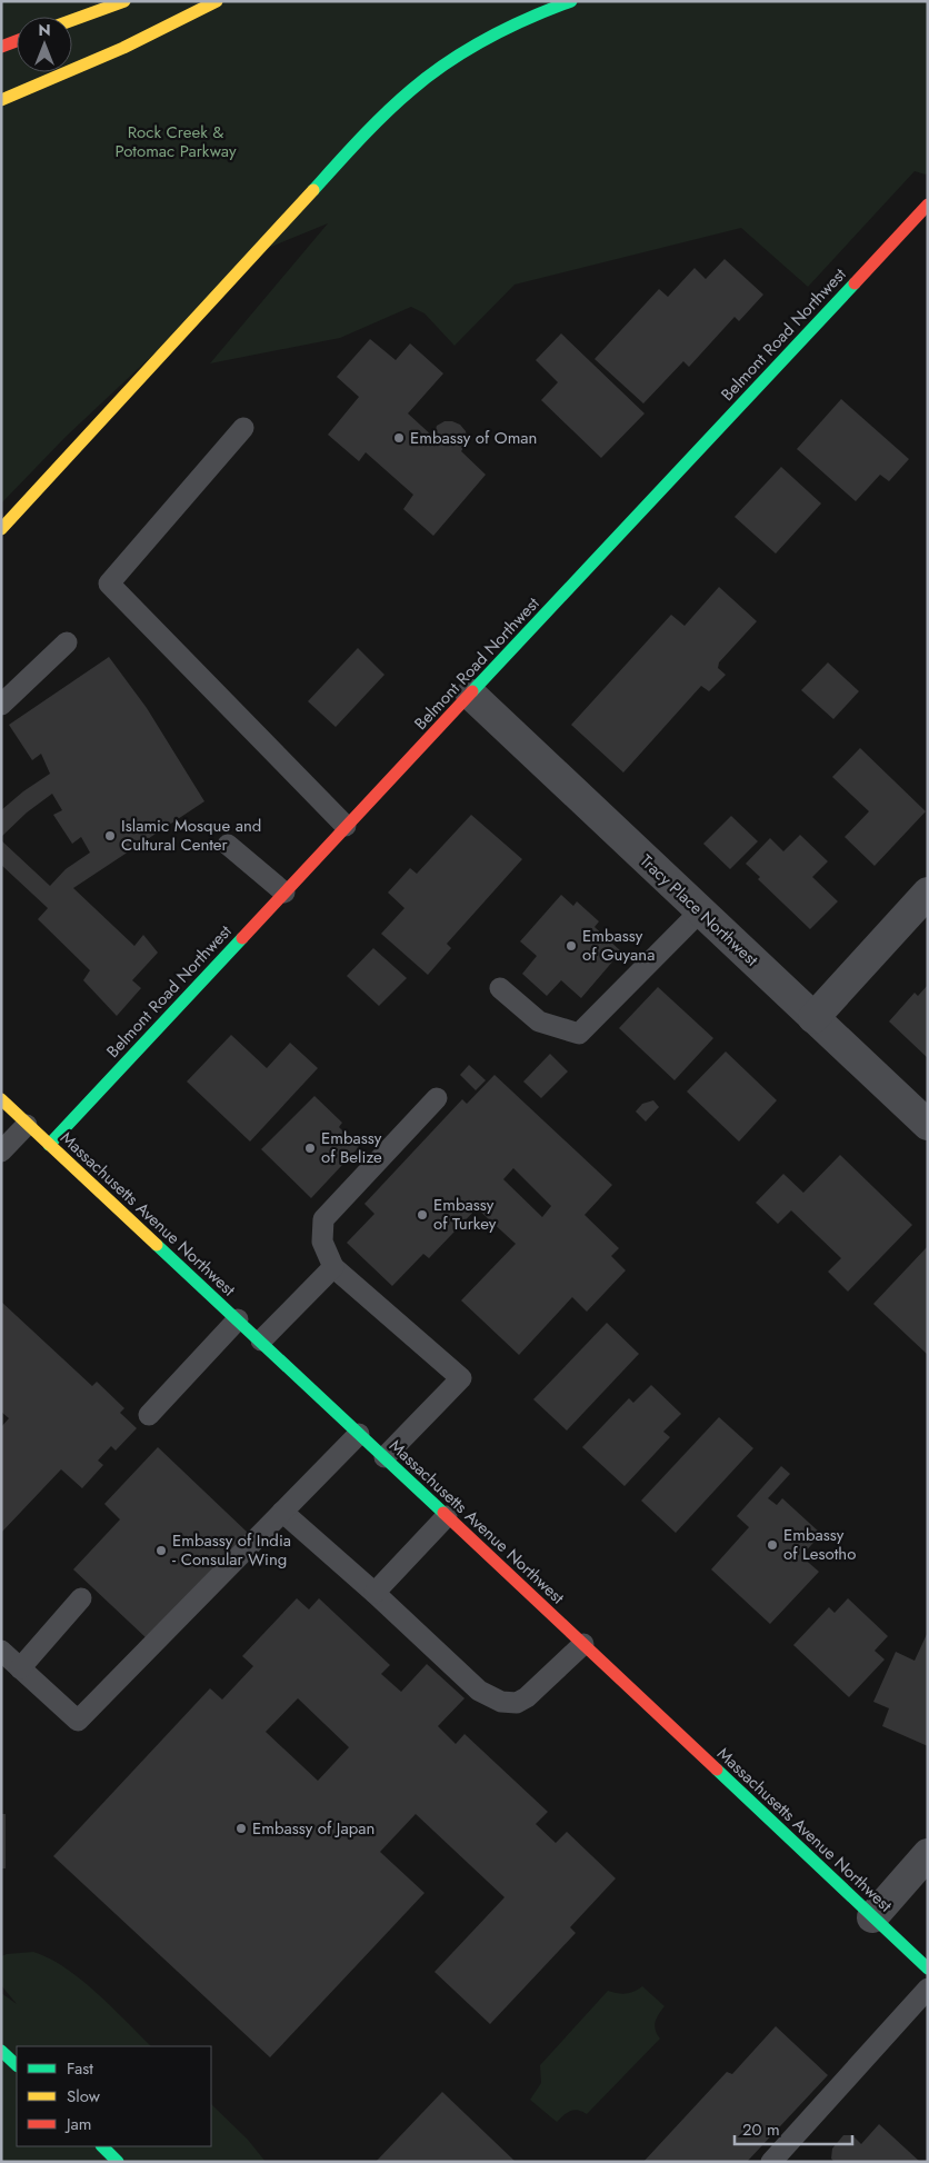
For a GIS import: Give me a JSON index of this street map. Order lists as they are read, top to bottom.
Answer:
{
  "streets": {
    "main road": ["Belmont Road Northwest", "Massachusetts Avenue Northwest"],
    "street": ["Tracy Place Northwest"]
  },
  "crossings": [
    ["Belmont Road Northwest", "Tracy Place Northwest"],
    ["Belmont Road Northwest", "Massachusetts Avenue Northwest"]
  ],
  "parks": ["Rock Creek & Potomac Parkway"],
  "places": [
    "Embassy of Oman",
    "Islamic Mosque and Cultural Center",
    "Embassy of Guyana",
    "Embassy of Belize",
    "Embassy of Turkey",
    "Embassy of Lesotho",
    "Embassy of India - Consular Wing",
    "Embassy of Japan"
  ],
  "legend": ["Fast", "Slow", "Jam"],
  "scale_bar": "20 m",
  "north": "top"
}
